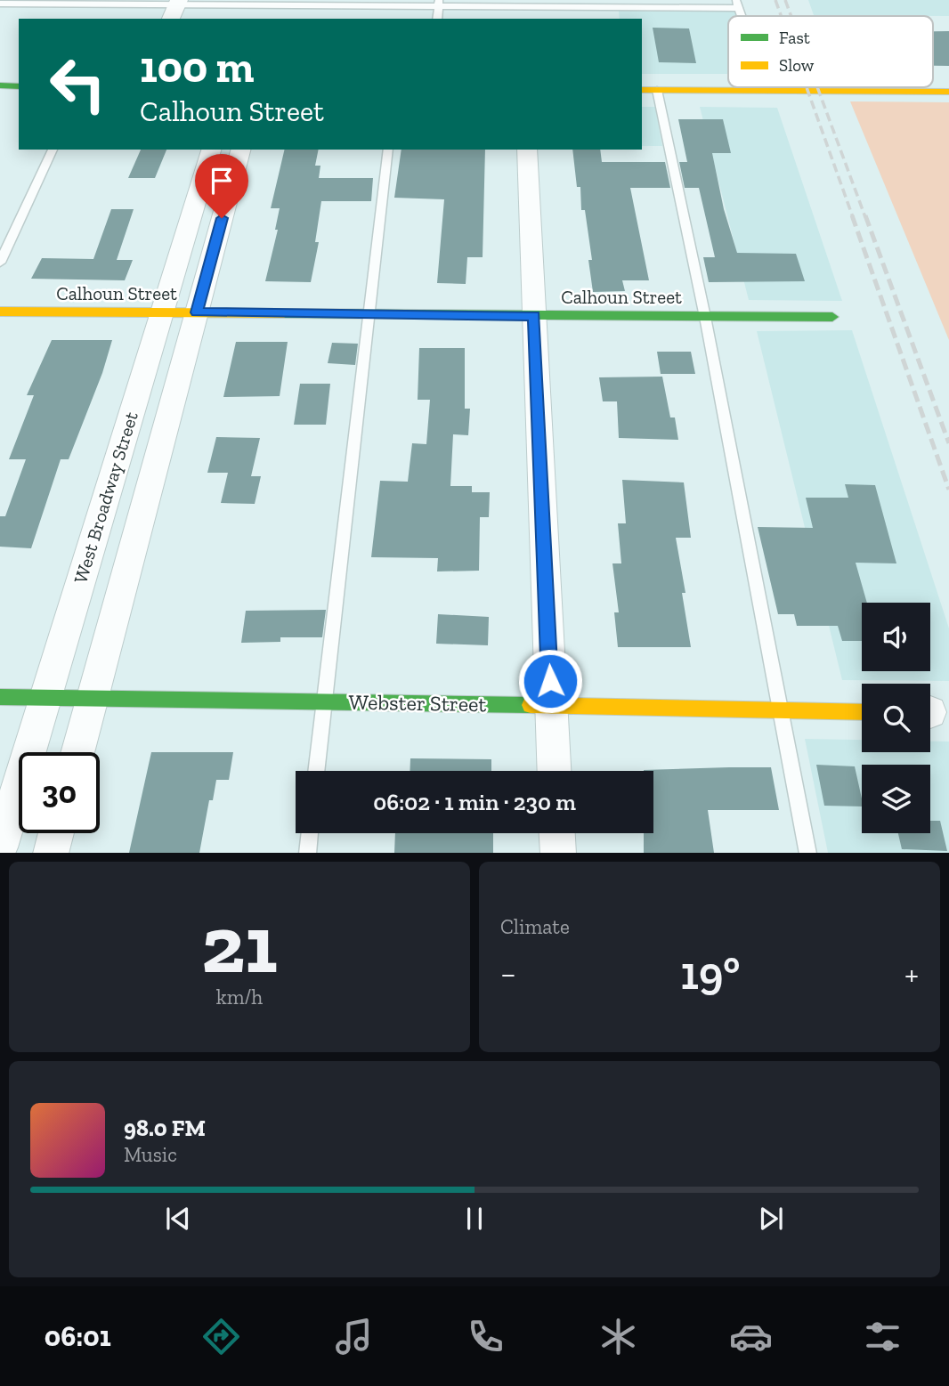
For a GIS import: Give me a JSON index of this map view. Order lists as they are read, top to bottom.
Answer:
{
  "streets": {
    "street": ["Calhoun Street", "West Broadway Street", "Webster Street"]
  },
  "crossings": [
    ["Calhoun Street", "West Broadway Street"],
    ["West Broadway Street", "Webster Street"]
  ],
  "legend": ["Fast", "Slow"],
  "page": {
    "turn": ["100 m", "Calhoun Street"],
    "limit": "30",
    "trip": "06:02 · 1 min · 230 m",
    "tile": [
      ["21", "km/h"],
      "Climate"
    ],
    "heat": ["−", "19°", "+"],
    "song": ["98.0 FM", "Music"],
    "tabs": "06:01"
  }
}
